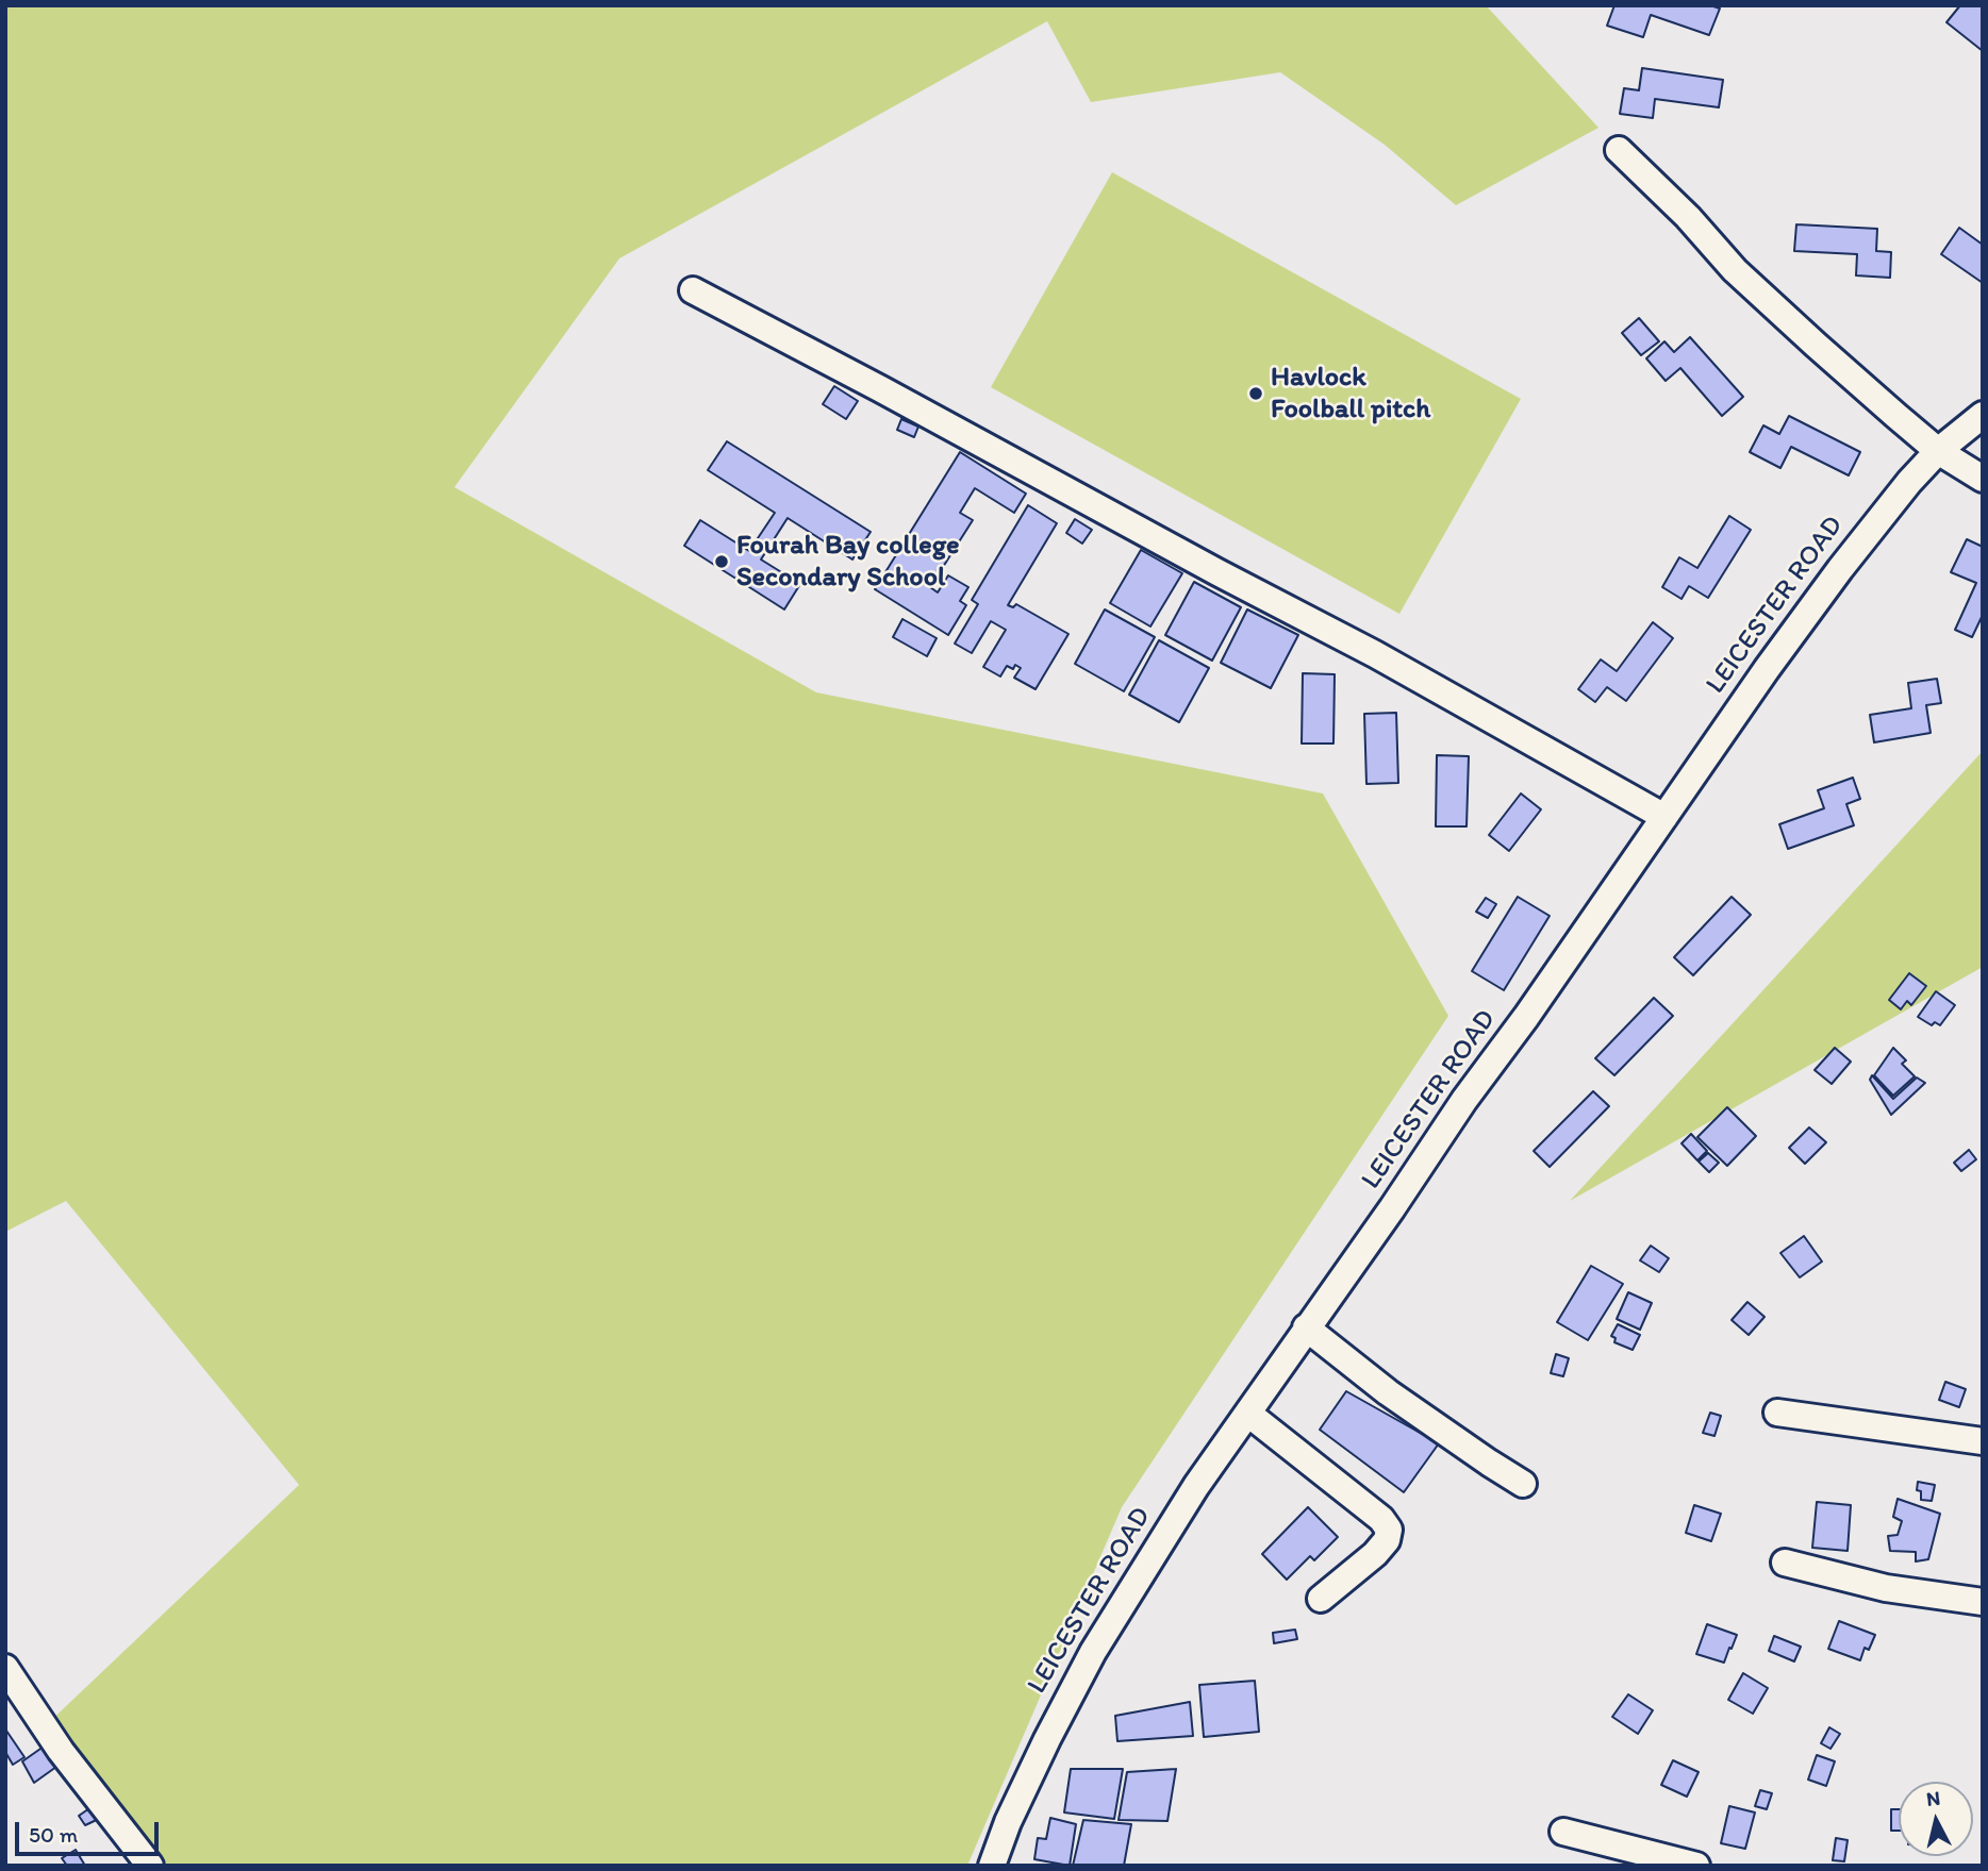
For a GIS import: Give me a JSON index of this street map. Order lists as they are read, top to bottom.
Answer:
{
  "streets": {
    "street": ["LEICESTER ROAD"]
  },
  "places": ["Havlock Foolball pitch", "Fourah Bay college Secondary School"],
  "scale_bar": "50 m",
  "north": "top"
}
